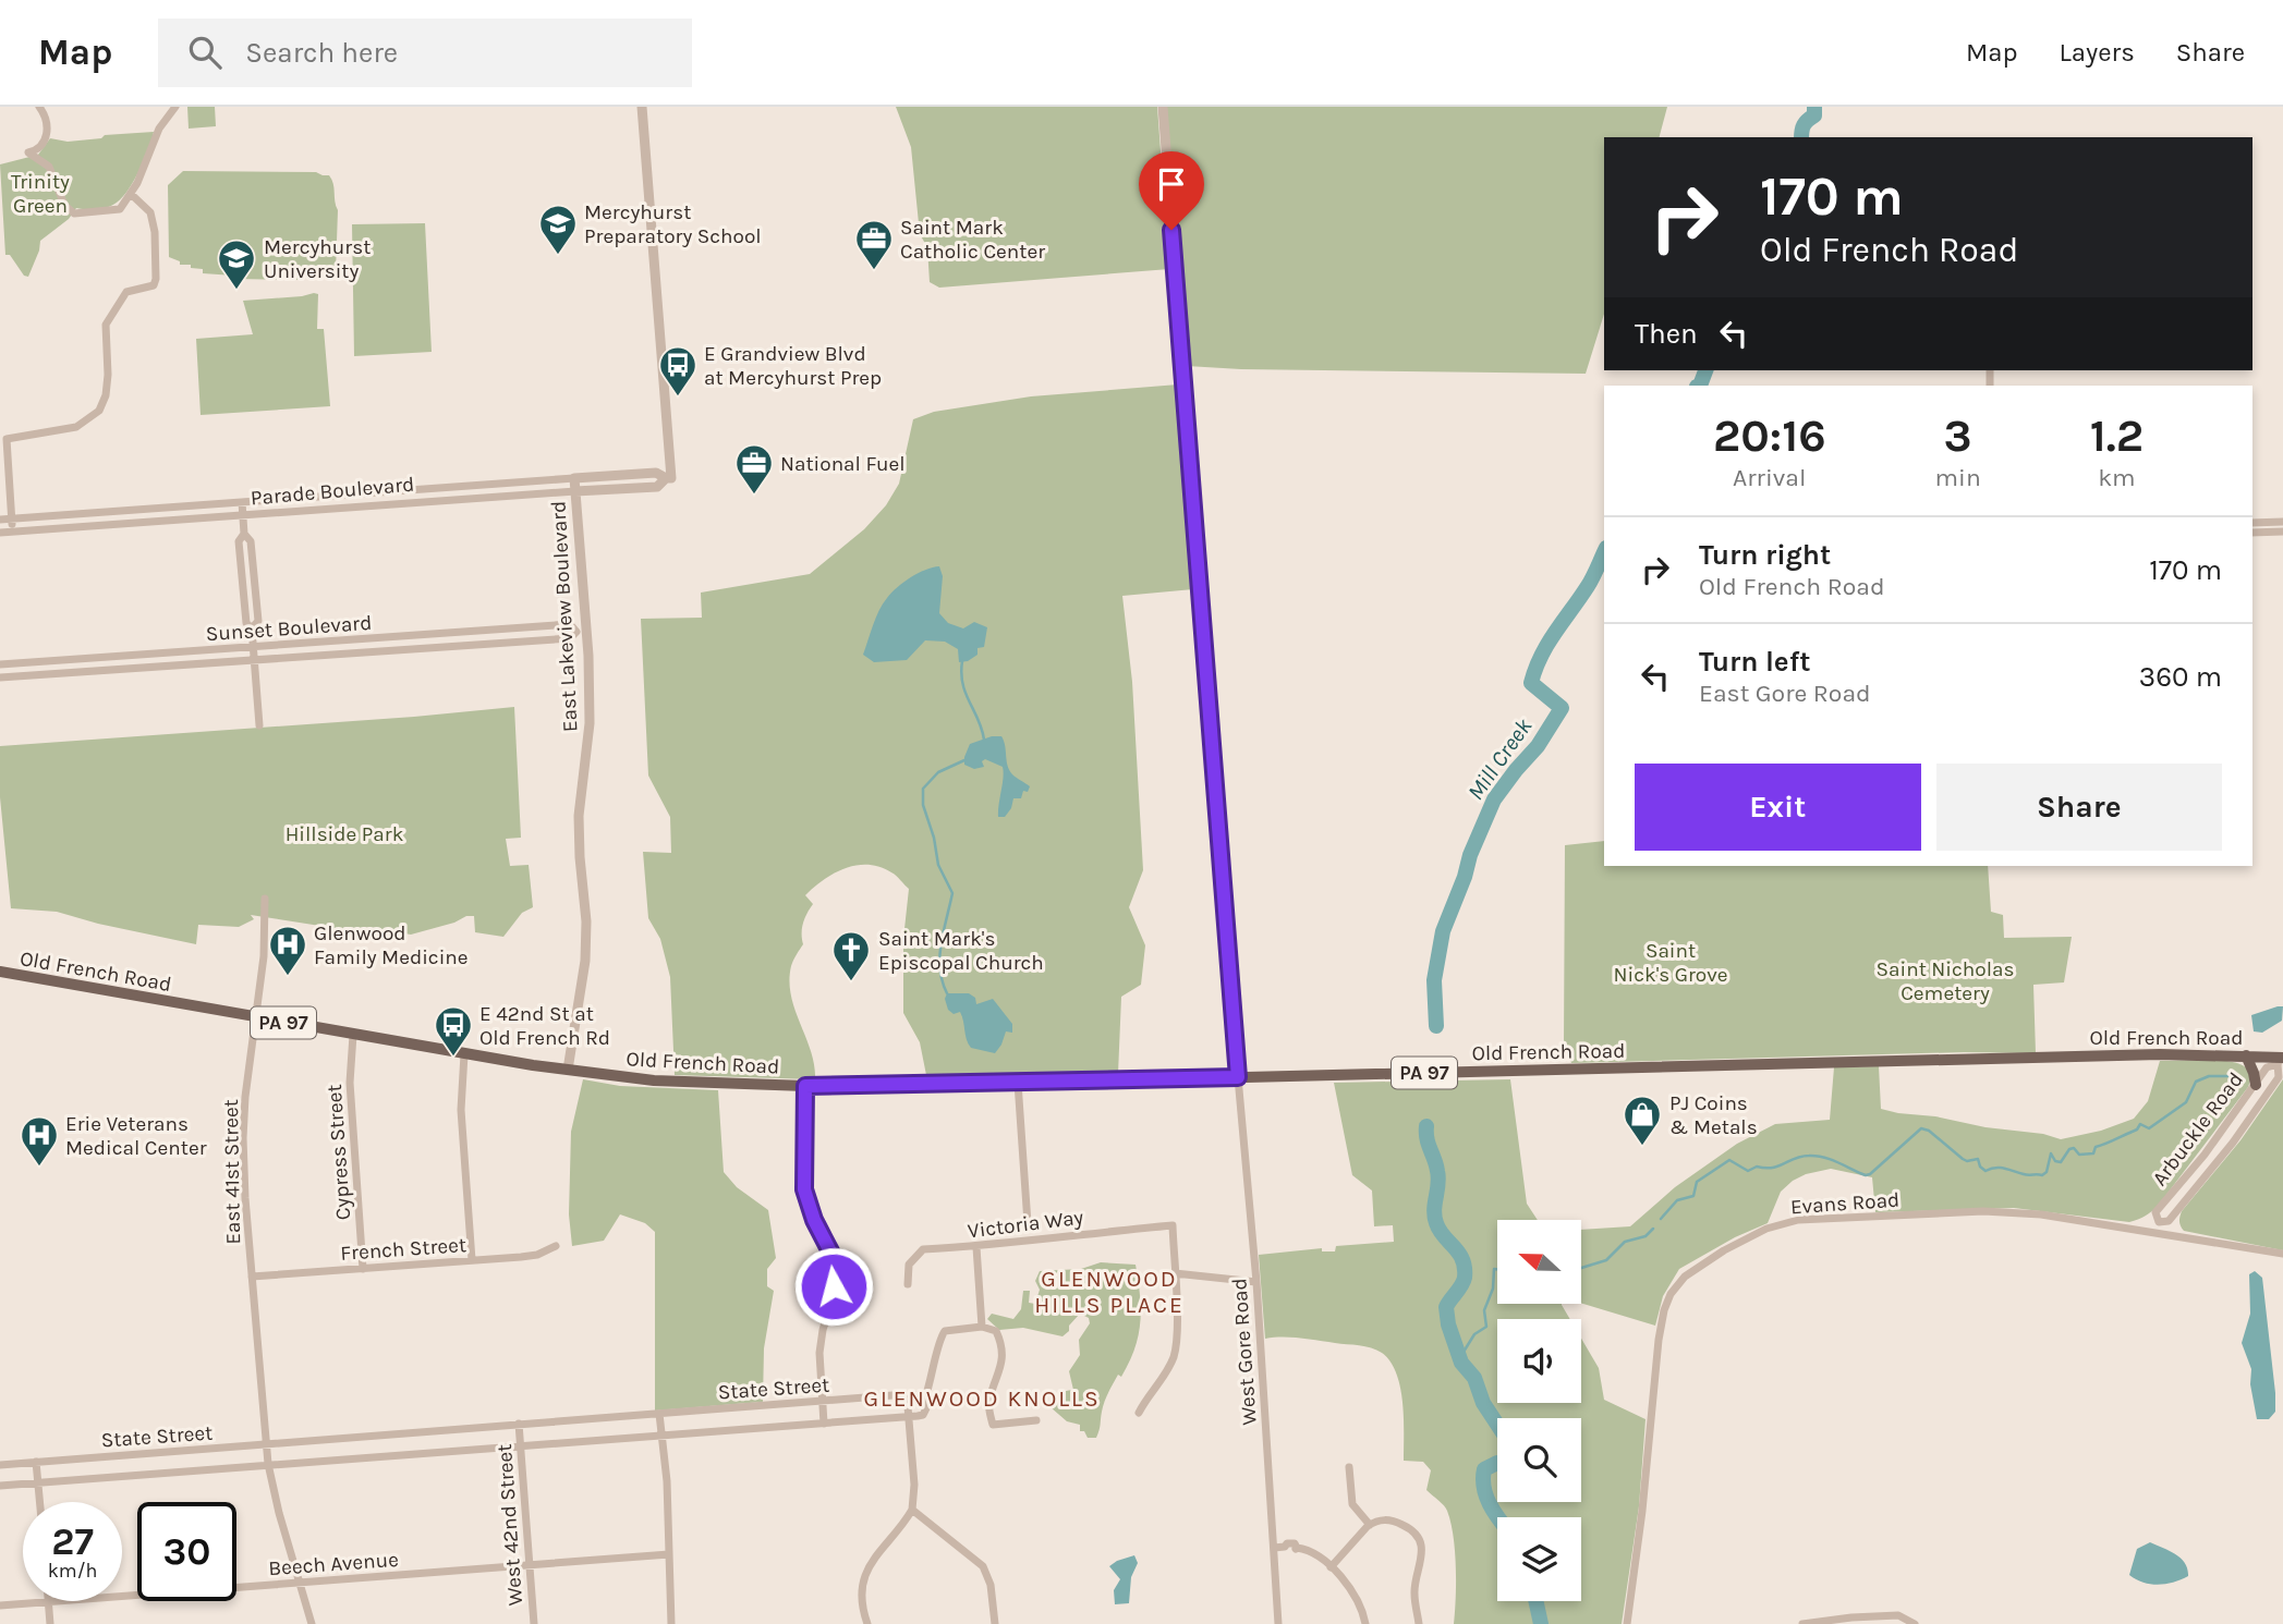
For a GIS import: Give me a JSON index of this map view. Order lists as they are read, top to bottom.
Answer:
{
  "streets": {
    "main road": ["Old French Road", "PA 97"],
    "street": [
      "Parade Boulevard",
      "East Lakeview Boulevard",
      "Sunset Boulevard",
      "Arbuckle Road",
      "Cypress Street",
      "East 41st Street",
      "Evans Road",
      "Victoria Way",
      "French Street",
      "West Gore Road",
      "State Street",
      "West 42nd Street",
      "Beech Avenue"
    ]
  },
  "crossings": [
    ["Parade Boulevard", "East Lakeview Boulevard"],
    ["East Lakeview Boulevard", "Sunset Boulevard"],
    ["East Lakeview Boulevard", "Old French Road"],
    ["Old French Road", "Arbuckle Road"],
    ["Old French Road", "Cypress Street"],
    ["Old French Road", "East 41st Street"],
    ["Old French Road", "West Gore Road"],
    ["Arbuckle Road", "Evans Road"],
    ["Cypress Street", "French Street"],
    ["East 41st Street", "French Street"],
    ["East 41st Street", "State Street"],
    ["East 41st Street", "Beech Avenue"],
    ["State Street", "West 42nd Street"],
    ["West 42nd Street", "Beech Avenue"]
  ],
  "districts": ["GLENWOOD HILLS PLACE", "GLENWOOD KNOLLS"],
  "water": ["Mill Creek"],
  "parks": [
    "Trinity Green",
    "Hillside Park",
    "Saint Nick's Grove",
    "Saint Nicholas Cemetery"
  ],
  "places": {
    "school or university": ["Mercyhurst Preparatory School", "Mercyhurst University"],
    "office": ["Saint Mark Catholic Center", "National Fuel"],
    "bus stop": ["E Grandview Blvd at Mercyhurst Prep", "E 42nd St at Old French Rd"],
    "hospital": ["Glenwood Family Medicine", "Erie Veterans Medical Center"],
    "church": ["Saint Mark's Episcopal Church"],
    "shop": ["PJ Coins & Metals"]
  },
  "north": "left",
  "page": {
    "header": "Map",
    "search": "Search here",
    "nav": ["Map", "Layers", "Share"],
    "turn": ["170 m", "Old French Road"],
    "then": "Then",
    "eta": [
      "20:16",
      "Arrival",
      "3",
      "min",
      "1.2",
      "km"
    ],
    "list": [
      {
        "name": "Turn right",
        "note": "Old French Road",
        "value": "170 m"
      },
      {
        "name": "Turn left",
        "note": "East Gore Road",
        "value": "360 m"
      }
    ],
    "buttons": ["Exit", "Share"],
    "speed": "27 km/h",
    "limit": "30"
  }
}
